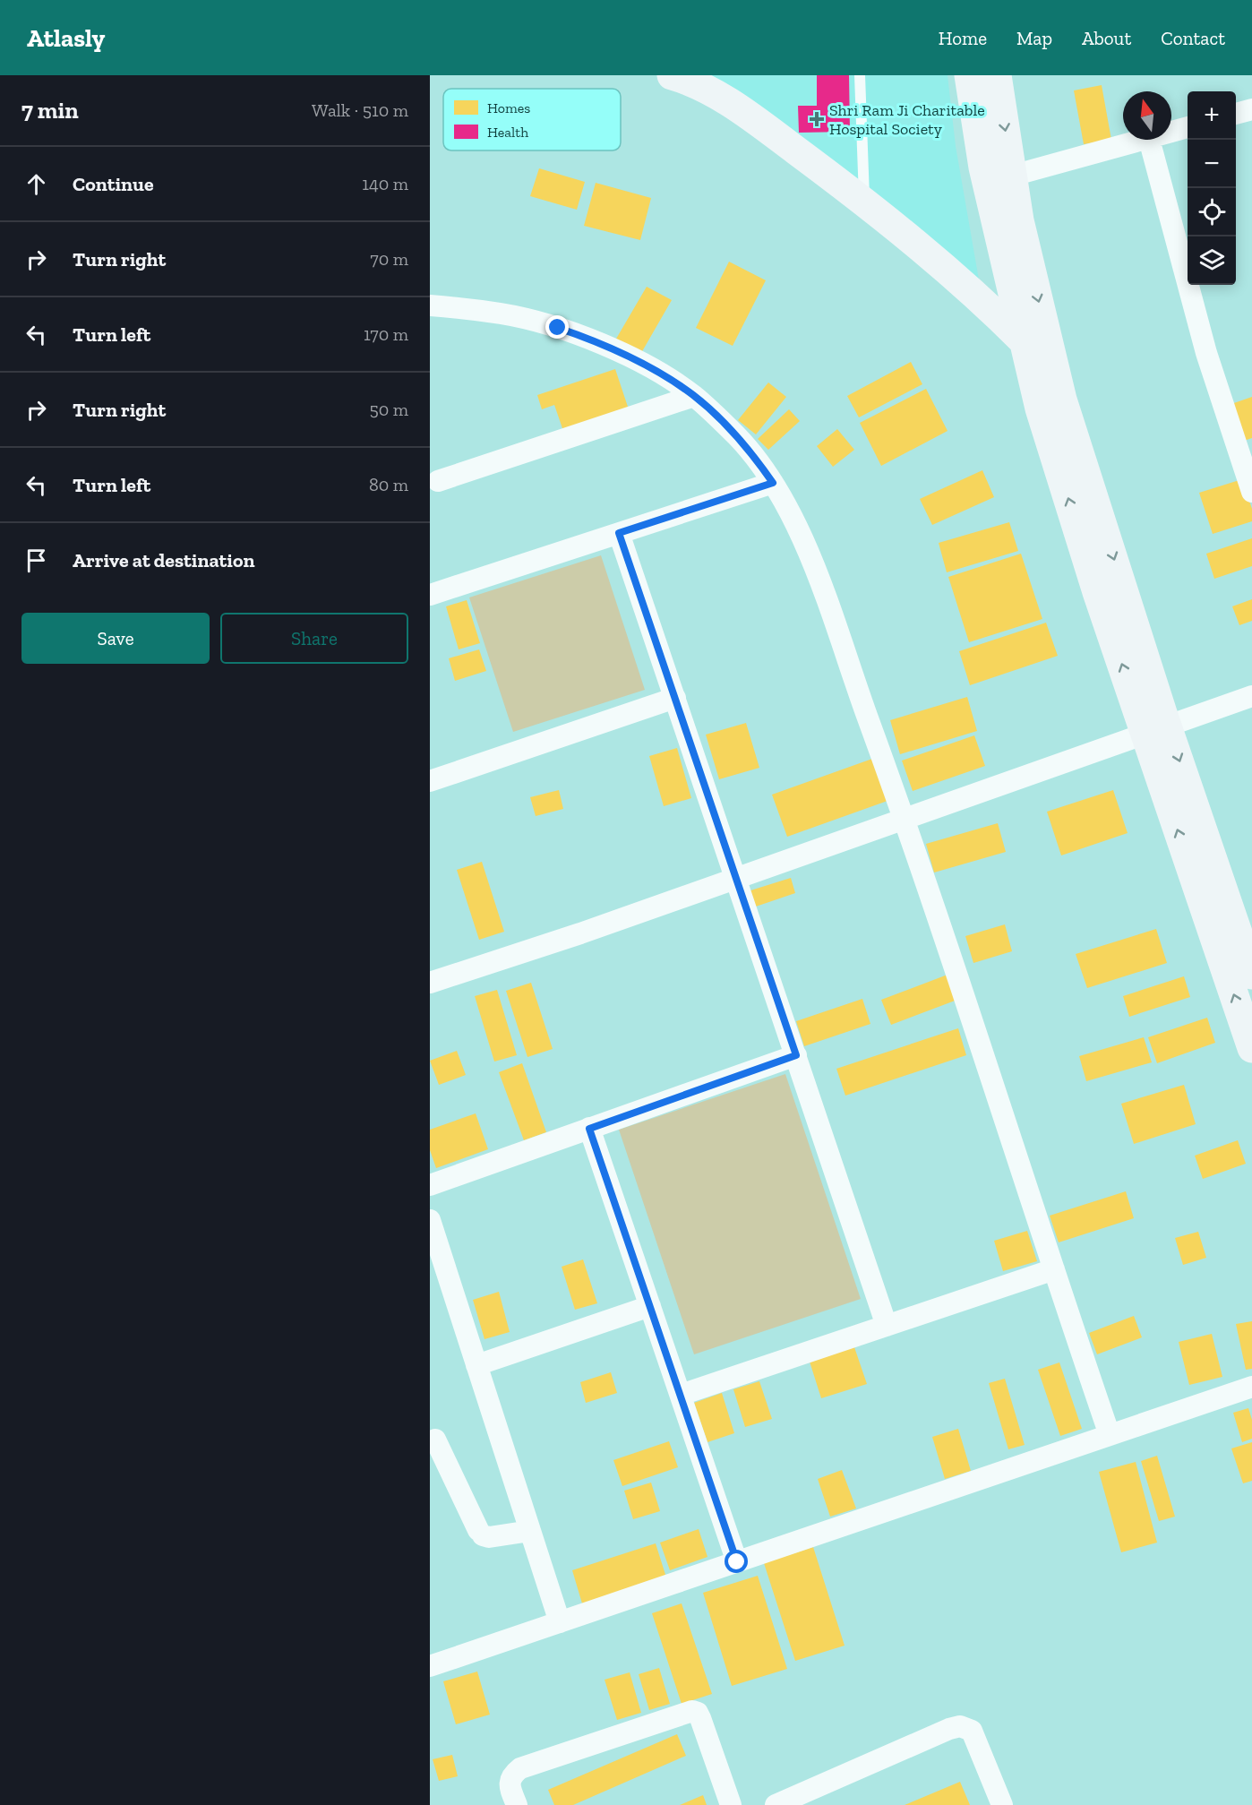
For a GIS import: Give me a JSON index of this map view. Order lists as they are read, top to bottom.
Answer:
{
  "places": {
    "health": ["Shri Ram Ji Charitable Hospital Society"]
  },
  "legend": ["Homes", "Health"],
  "north": "top",
  "page": {
    "header": "Atlasly",
    "nav": [
      "Home",
      "Map",
      "About",
      "Contact"
    ],
    "heading": ["7 min", "Walk · 510 m"],
    "map_buttons": ["+", "−"],
    "list": [
      ["Continue", "140 m"],
      ["Turn right", "70 m"],
      ["Turn left", "170 m"],
      ["Turn right", "50 m"],
      ["Turn left", "80 m"],
      "Arrive at destination"
    ],
    "buttons": ["Save", "Share"]
  }
}
